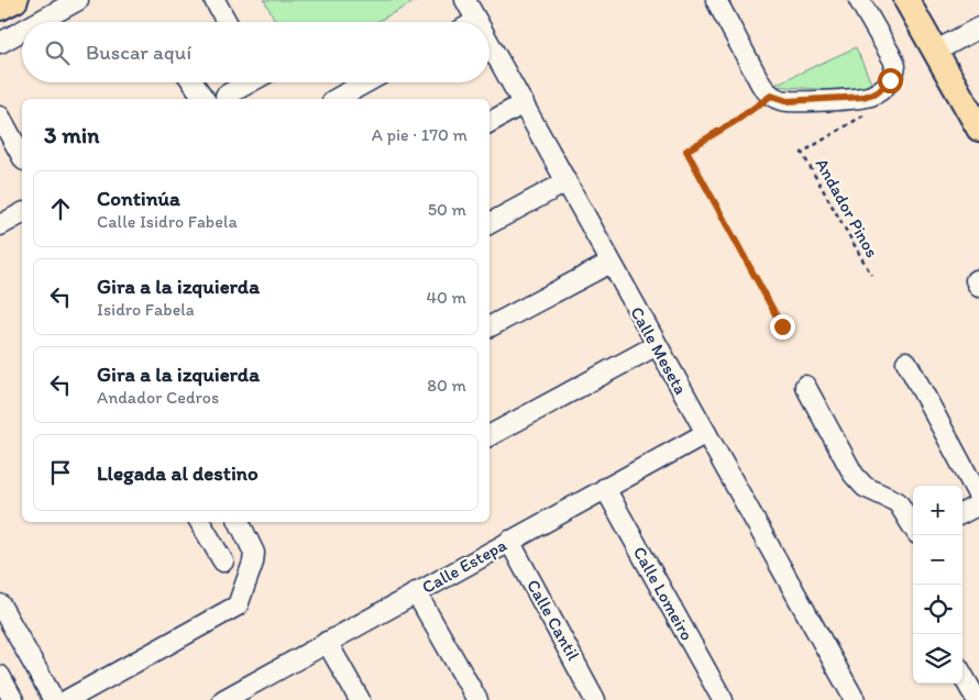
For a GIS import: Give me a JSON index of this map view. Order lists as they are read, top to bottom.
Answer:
{
  "streets": {
    "street": [
      "Calle Meseta",
      "Calle Estepa",
      "Calle Lomeiro",
      "Calle Cantil"
    ],
    "path": ["Andador Pinos"]
  },
  "crossings": [
    ["Calle Meseta", "Calle Estepa"],
    ["Calle Estepa", "Calle Lomeiro"],
    ["Calle Estepa", "Calle Cantil"]
  ],
  "page": {
    "search": "Buscar aquí",
    "heading": ["3 min", "A pie · 170 m"],
    "list": [
      ["Continúa", "Calle Isidro Fabela", "50 m"],
      ["Gira a la izquierda", "Isidro Fabela", "40 m"],
      ["Gira a la izquierda", "Andador Cedros", "80 m"],
      "Llegada al destino"
    ],
    "map_buttons": ["+", "−"]
  }
}
